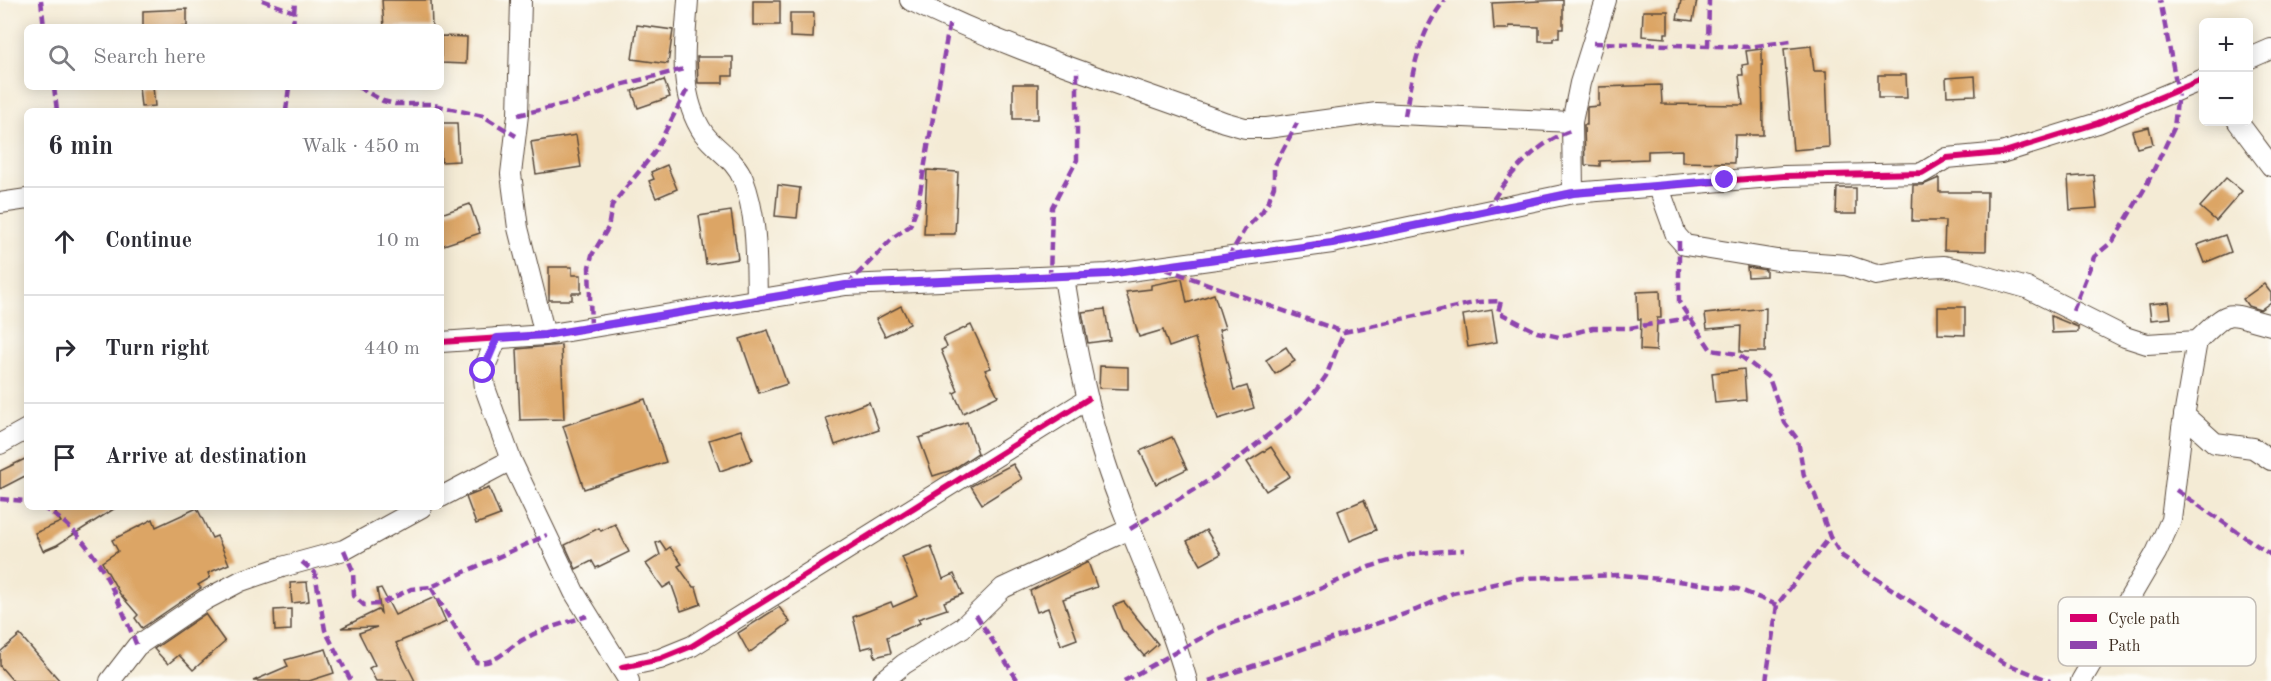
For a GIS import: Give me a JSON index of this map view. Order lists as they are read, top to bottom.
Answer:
{
  "legend": ["Cycle path", "Path"],
  "page": {
    "map_buttons": ["+", "−"],
    "search": "Search here",
    "heading": ["6 min", "Walk · 450 m"],
    "list": [
      ["Continue", "10 m"],
      ["Turn right", "440 m"],
      "Arrive at destination"
    ]
  }
}
